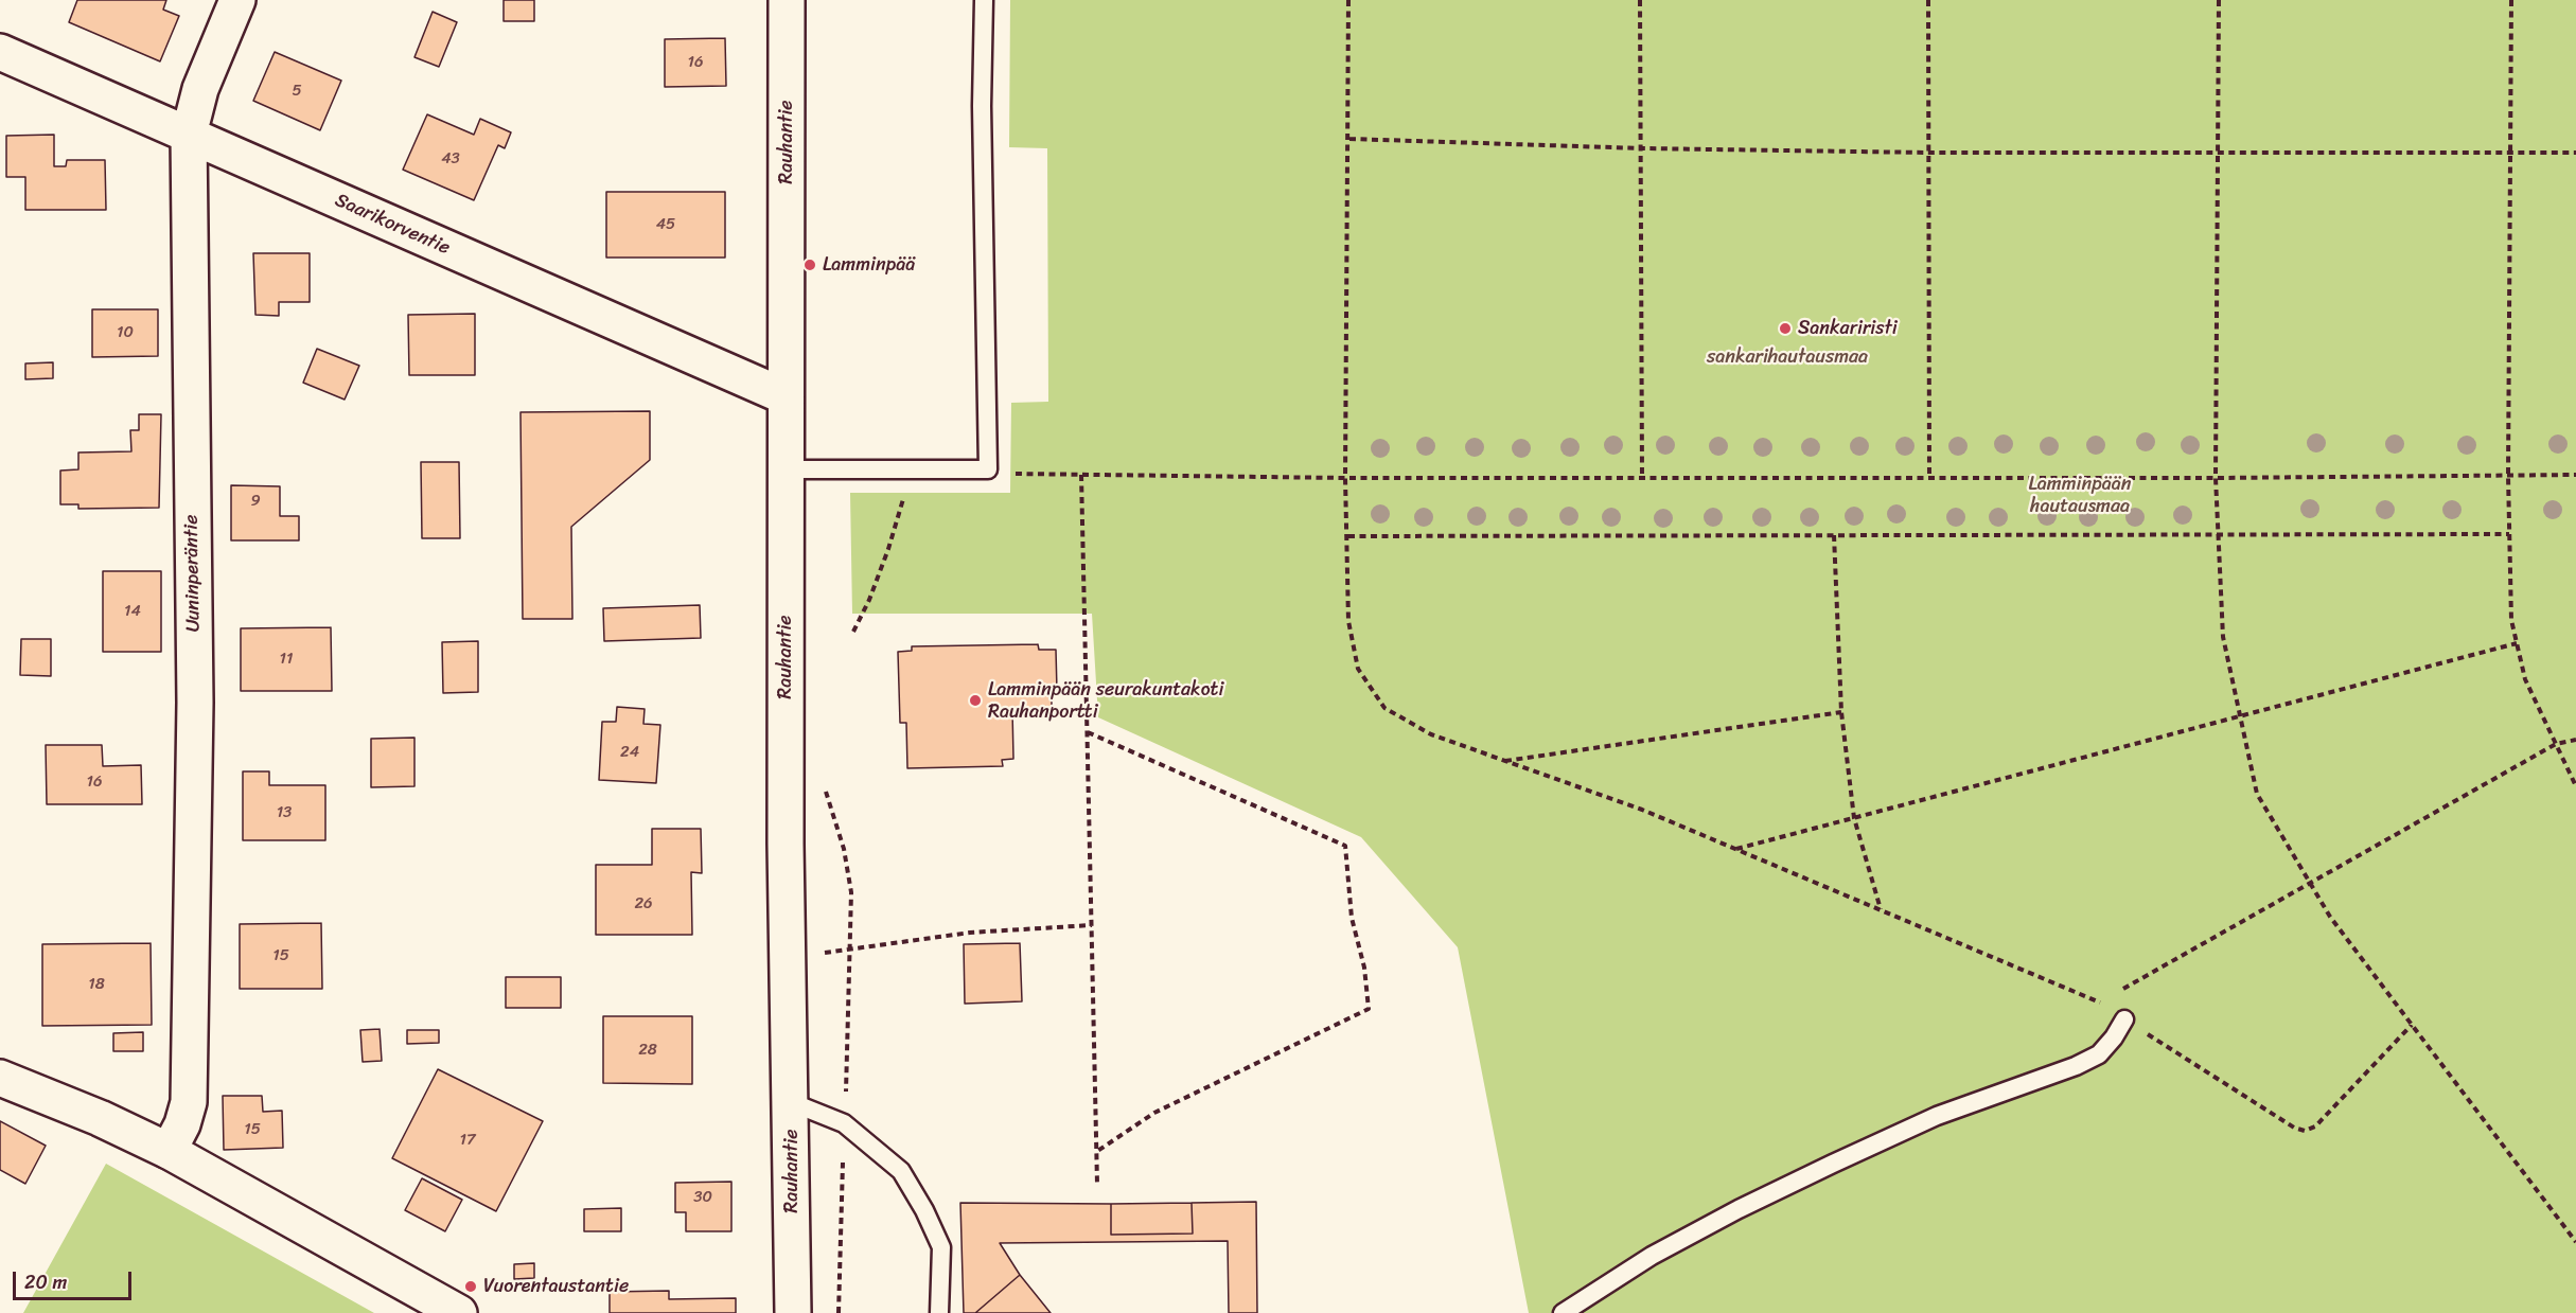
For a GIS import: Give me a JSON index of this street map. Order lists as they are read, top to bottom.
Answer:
{
  "streets": {
    "street": ["Rauhantie", "Saarikorventie", "Uuninperäntie"]
  },
  "crossings": [
    ["Rauhantie", "Saarikorventie"],
    ["Saarikorventie", "Uuninperäntie"]
  ],
  "parks": ["sankarihautausmaa", "Lamminpään hautausmaa"],
  "places": [
    "Lamminpää",
    "Sankariristi",
    "Lamminpään seurakuntakoti Rauhanportti",
    "Vuorentaustantie"
  ],
  "house_numbers": [
    "16",
    "5",
    "43",
    "45",
    "10",
    "9",
    "14",
    "11",
    "24",
    "16",
    "13",
    "26",
    "15",
    "18",
    "28",
    "15",
    "17",
    "30"
  ],
  "scale_bar": "20 m"
}
